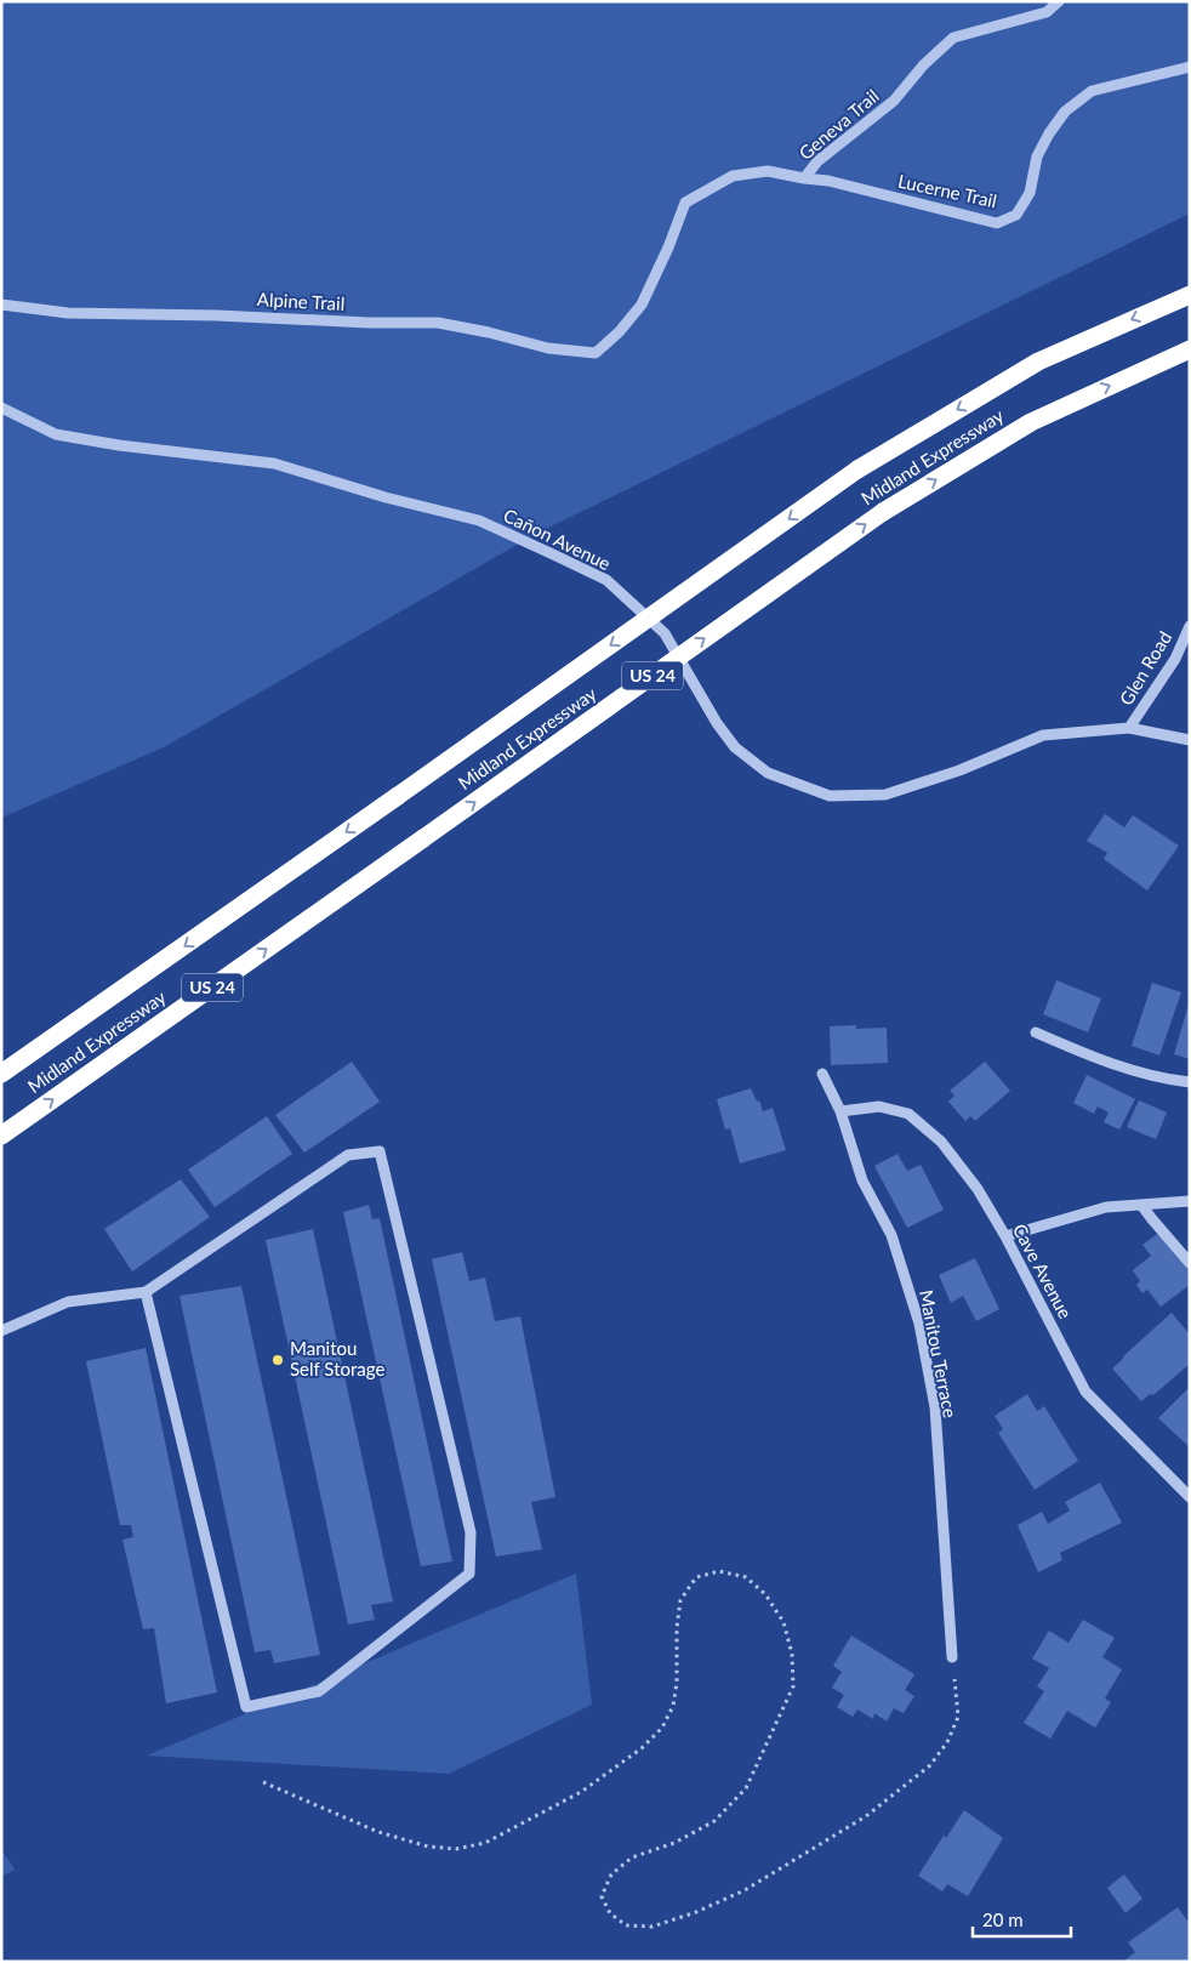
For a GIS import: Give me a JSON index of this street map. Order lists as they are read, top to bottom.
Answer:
{
  "streets": {
    "highway": ["Midland Expressway", "US 24"],
    "street": [
      "Geneva Trail",
      "Lucerne Trail",
      "Alpine Trail",
      "Cañon Avenue",
      "Glen Road",
      "Cave Avenue",
      "Manitou Terrace"
    ]
  },
  "crossings": [
    ["Geneva Trail", "Lucerne Trail"],
    ["Geneva Trail", "Alpine Trail"],
    ["Cañon Avenue", "Glen Road"],
    ["Cave Avenue", "Manitou Terrace"]
  ],
  "places": ["Manitou Self Storage"],
  "scale_bar": "20 m"
}
